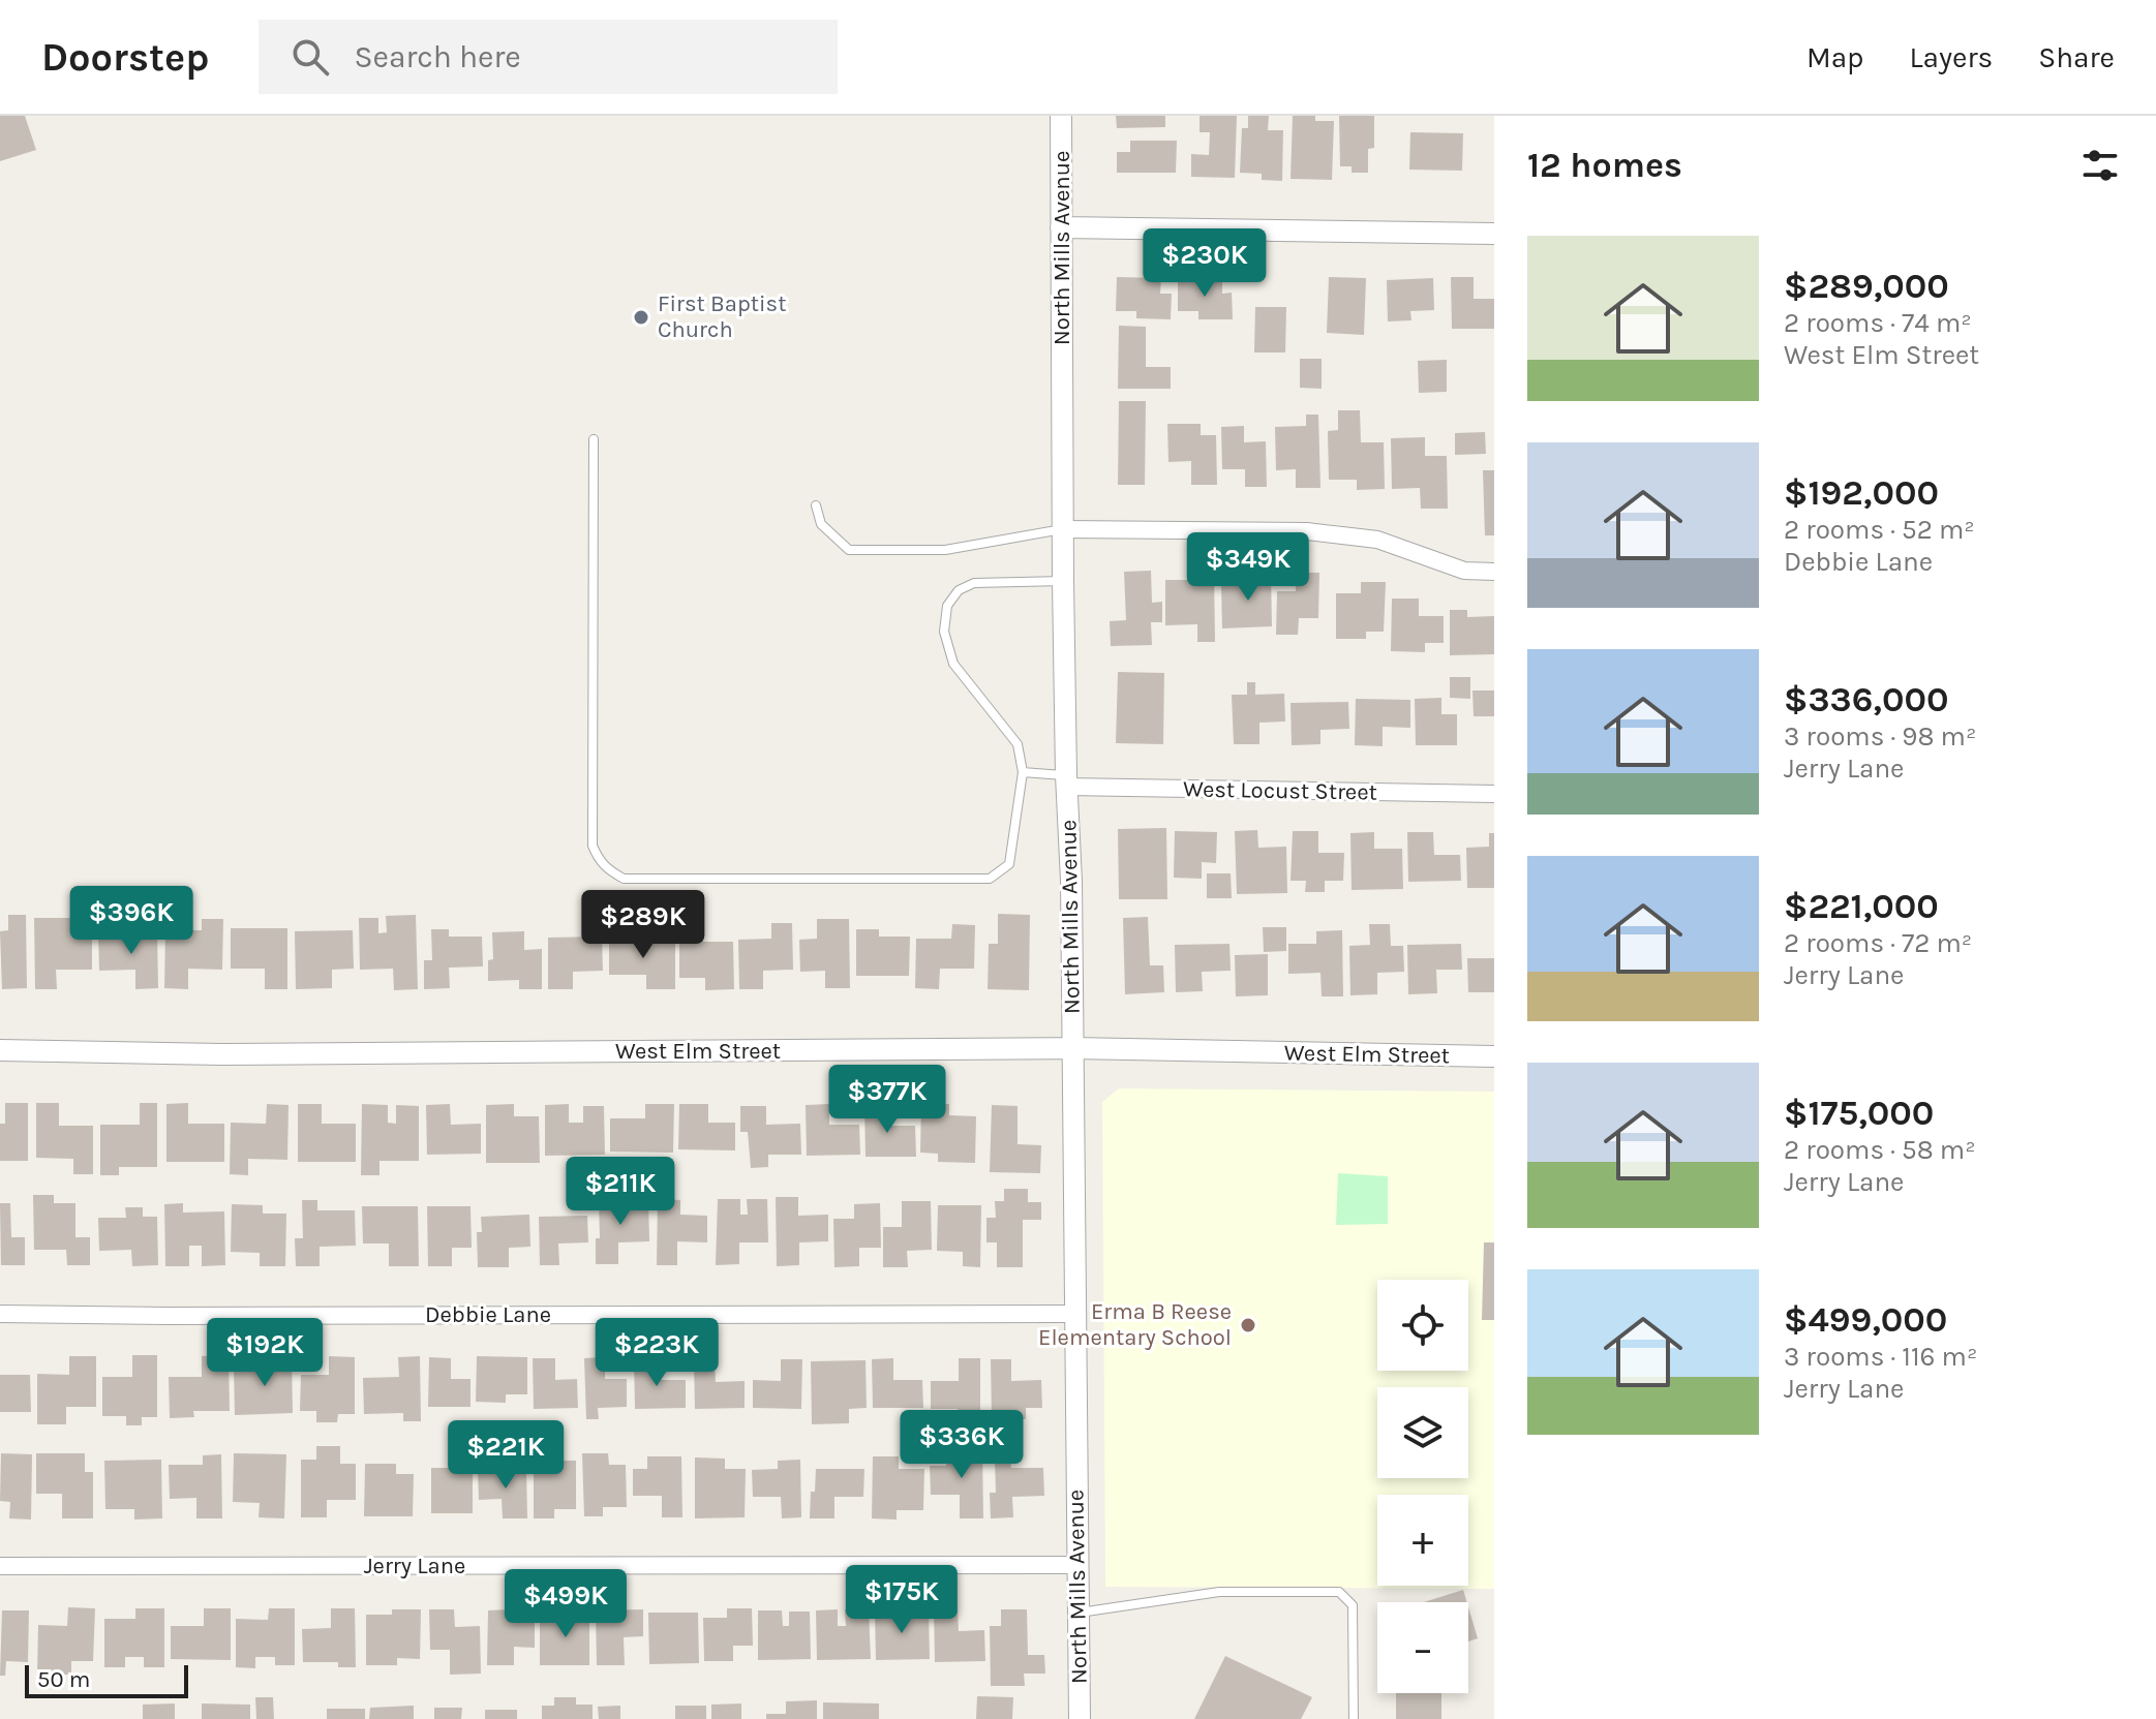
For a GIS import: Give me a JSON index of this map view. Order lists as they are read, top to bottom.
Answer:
{
  "streets": {
    "street": [
      "North Mills Avenue",
      "West Locust Street",
      "West Elm Street",
      "Debbie Lane",
      "Jerry Lane"
    ]
  },
  "crossings": [
    ["North Mills Avenue", "West Locust Street"],
    ["North Mills Avenue", "West Elm Street"],
    ["North Mills Avenue", "Debbie Lane"],
    ["North Mills Avenue", "Jerry Lane"]
  ],
  "places": ["First Baptist Church", "Erma B Reese Elementary School"],
  "scale_bar": "50 m",
  "page": {
    "header": "Doorstep",
    "search": "Search here",
    "nav": ["Map", "Layers", "Share"],
    "heading": "12 homes",
    "list": [
      {
        "name": "$289,000",
        "note": "2 rooms · 74 m² · West Elm Street"
      },
      {
        "name": "$192,000",
        "note": "2 rooms · 52 m² · Debbie Lane"
      },
      {
        "name": "$336,000",
        "note": "3 rooms · 98 m² · Jerry Lane"
      },
      {
        "name": "$221,000",
        "note": "2 rooms · 72 m² · Jerry Lane"
      },
      {
        "name": "$175,000",
        "note": "2 rooms · 58 m² · Jerry Lane"
      },
      {
        "name": "$499,000",
        "note": "3 rooms · 116 m² · Jerry Lane"
      }
    ],
    "price": [
      "$230K",
      "$349K",
      "$396K",
      "$289K",
      "$377K",
      "$211K",
      "$192K",
      "$223K",
      "$336K",
      "$221K",
      "$175K",
      "$499K"
    ],
    "map_buttons": ["+", "−"],
    "scale": "50 m"
  }
}
